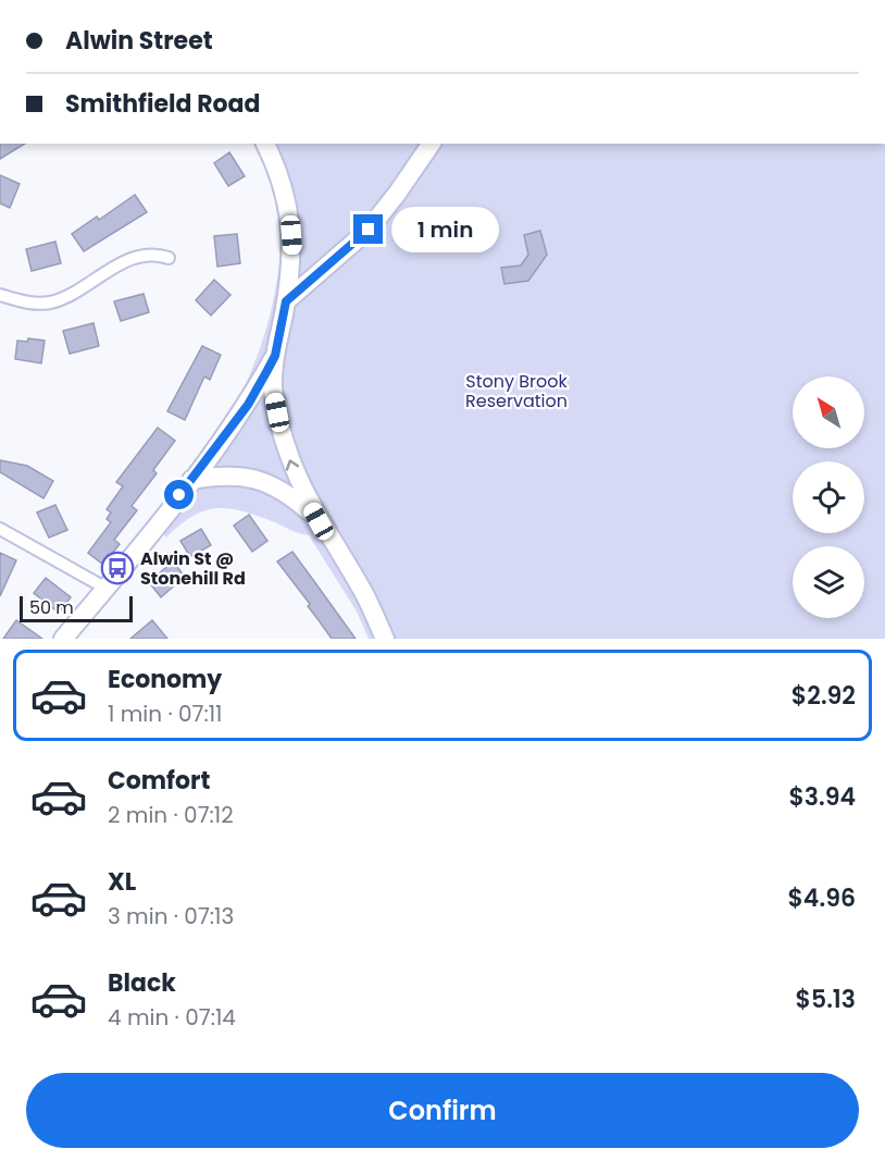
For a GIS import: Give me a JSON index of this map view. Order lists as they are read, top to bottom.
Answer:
{
  "parks": ["Stony Brook Reservation"],
  "places": {
    "bus stop": ["Alwin St @ Stonehill Rd"]
  },
  "scale_bar": "50 m",
  "north": "top left",
  "page": {
    "banner": ["Alwin Street", "Smithfield Road"],
    "bubble": "1 min",
    "scale": "50 m",
    "list": [
      {
        "name": "Economy",
        "note": "1 min · 07:11",
        "value": "$2.92"
      },
      {
        "name": "Comfort",
        "note": "2 min · 07:12",
        "value": "$3.94"
      },
      {
        "name": "XL",
        "note": "3 min · 07:13",
        "value": "$4.96"
      },
      {
        "name": "Black",
        "note": "4 min · 07:14",
        "value": "$5.13"
      }
    ],
    "buttons": "Confirm"
  }
}
